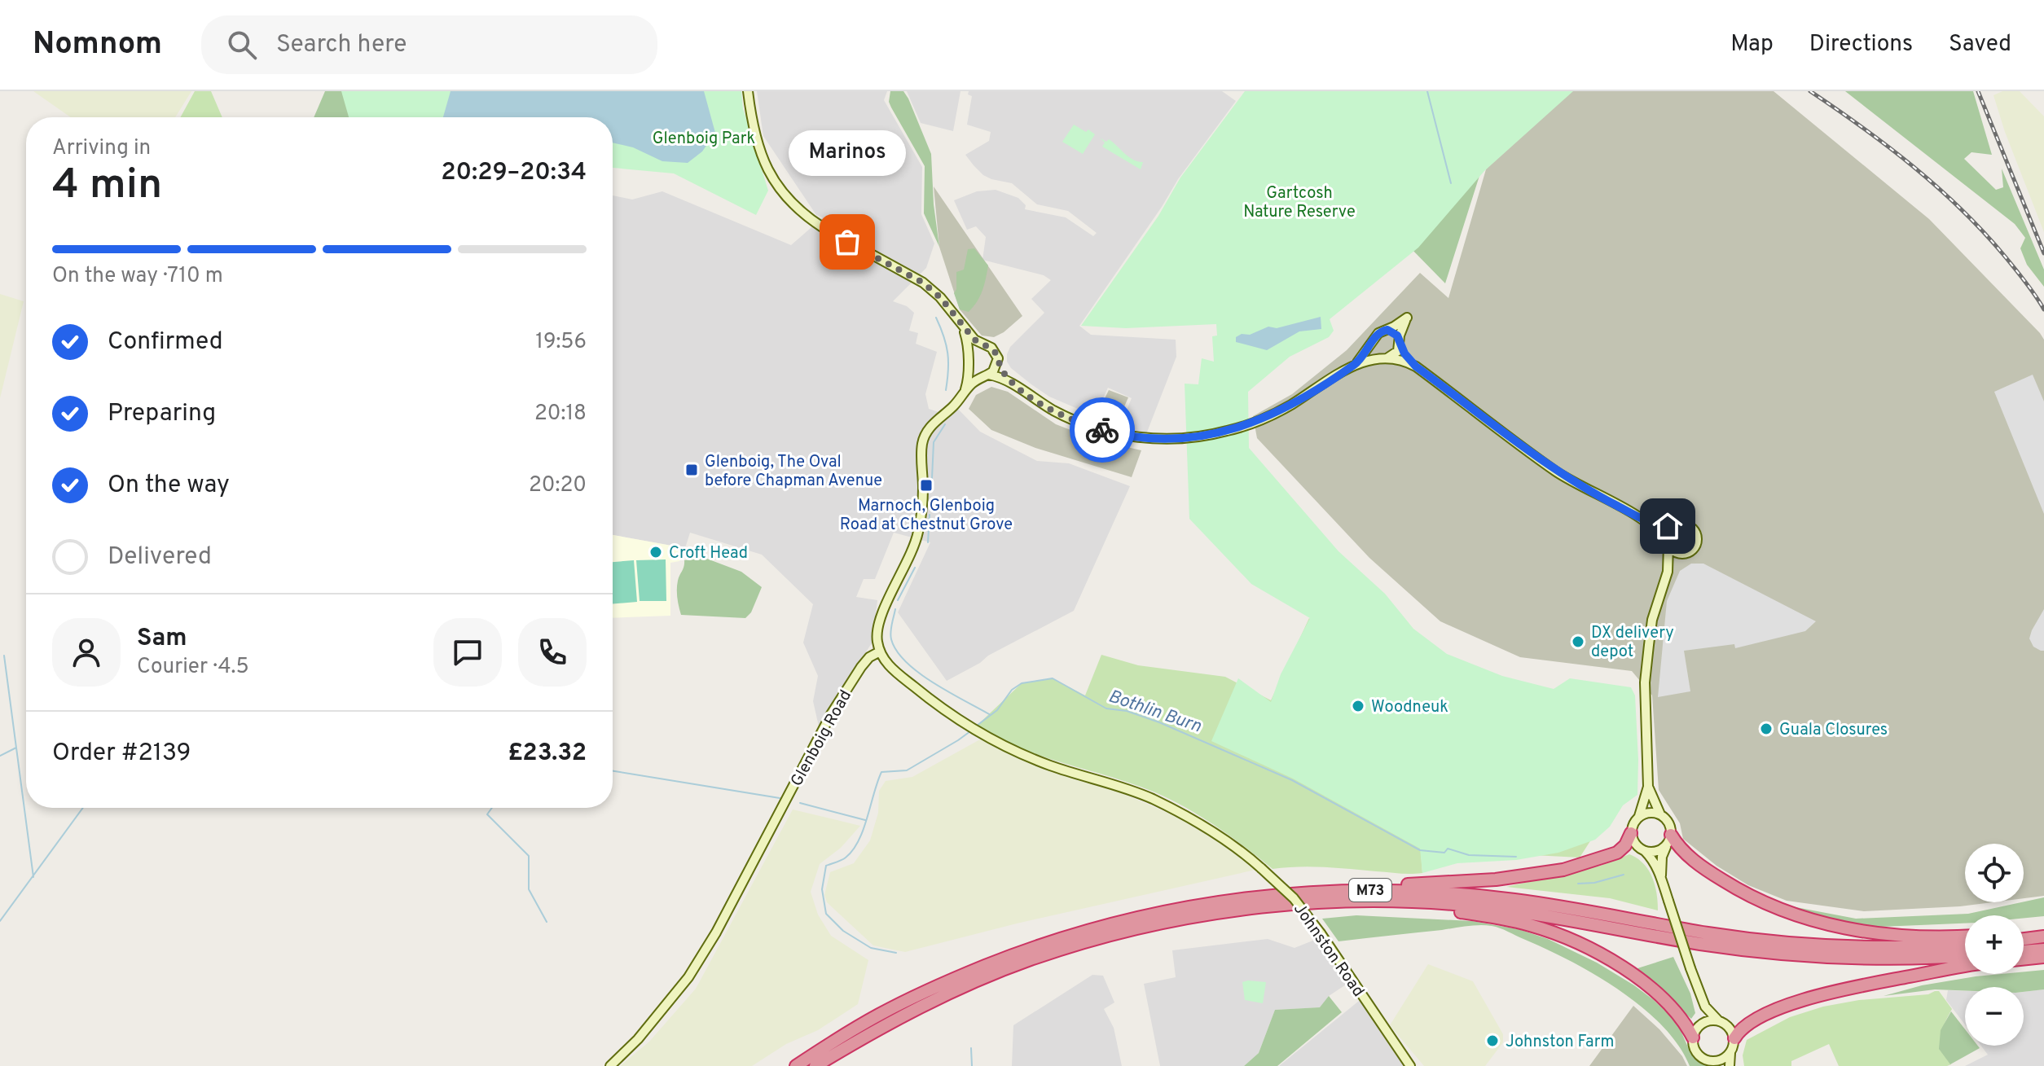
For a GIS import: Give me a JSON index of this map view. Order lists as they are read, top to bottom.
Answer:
{
  "streets": {
    "highway": ["M73"],
    "street": ["Glenboig Road", "Johnston Road"]
  },
  "crossings": [
    ["Glenboig Road", "Johnston Road"]
  ],
  "water": ["Bothlin Burn"],
  "parks": ["Glenboig Park", "Gartcosh Nature Reserve"],
  "places": {
    "other": [
      "Marinos",
      "Croft Head",
      "DX delivery depot",
      "Woodneuk",
      "Guala Closures",
      "Johnston Farm"
    ],
    "transit": ["Glenboig, The Oval before Chapman Avenue", "Marnoch, Glenboig Road at Chestnut Grove"]
  },
  "page": {
    "header": "Nomnom",
    "search": "Search here",
    "nav": ["Map", "Directions", "Saved"],
    "heading": ["4 min", "Arriving in", "20:29–20:34"],
    "panel": [
      "Sam",
      "Courier · 4.5",
      "Order #2139",
      "£23.32"
    ],
    "bubble": "Marinos",
    "bar": "On the way · 710 m",
    "list": [
      ["Confirmed", "19:56"],
      ["Preparing", "20:18"],
      ["On the way", "20:20"],
      "Delivered"
    ],
    "map_buttons": ["+", "−"]
  }
}
